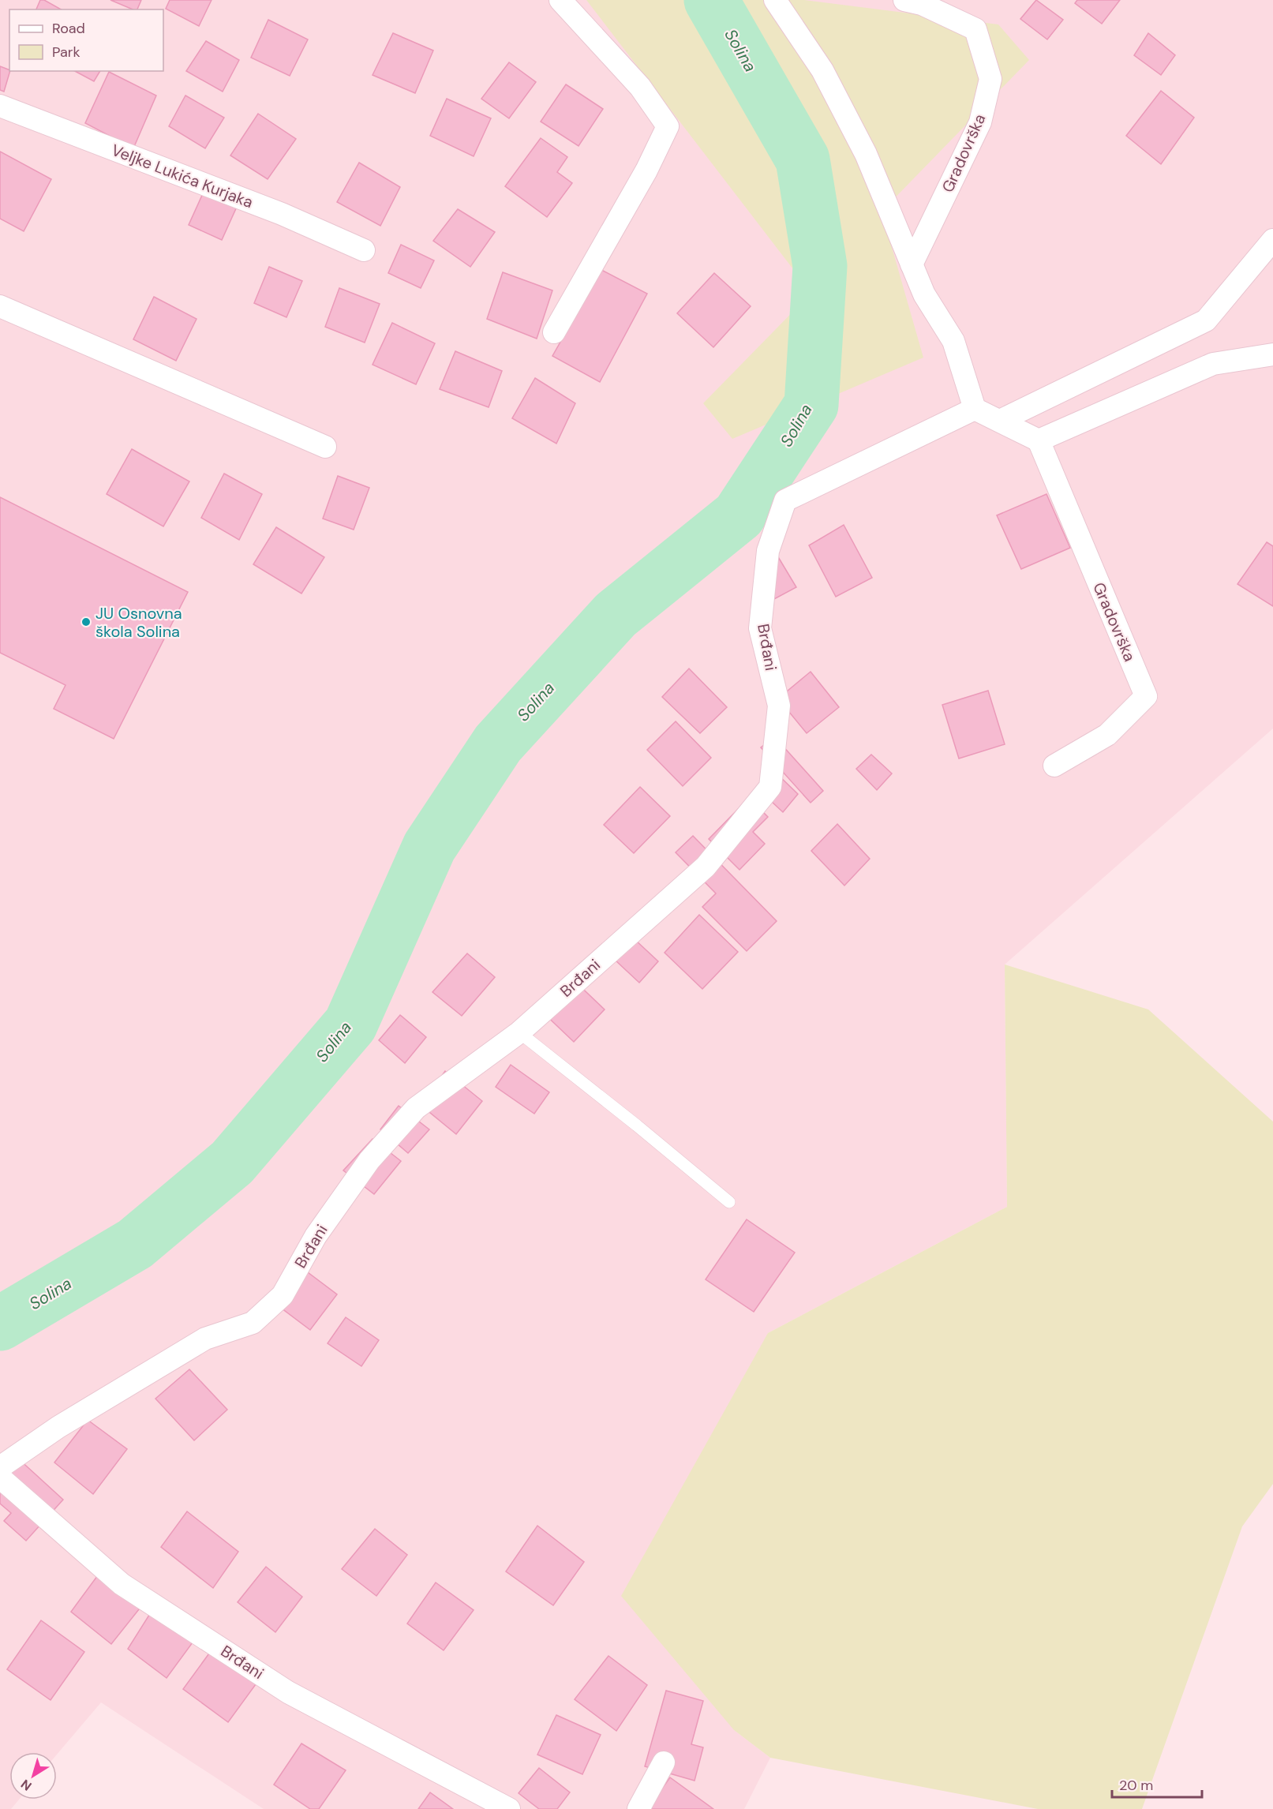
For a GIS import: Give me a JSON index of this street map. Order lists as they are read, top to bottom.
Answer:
{
  "streets": {
    "street": ["Gradovrška", "Veljke Lukića Kurjaka", "Brđani"]
  },
  "water": ["Solina"],
  "places": ["JU Osnovna škola Solina"],
  "legend": ["Road", "Park"],
  "scale_bar": "20 m",
  "north": "bottom left"
}
